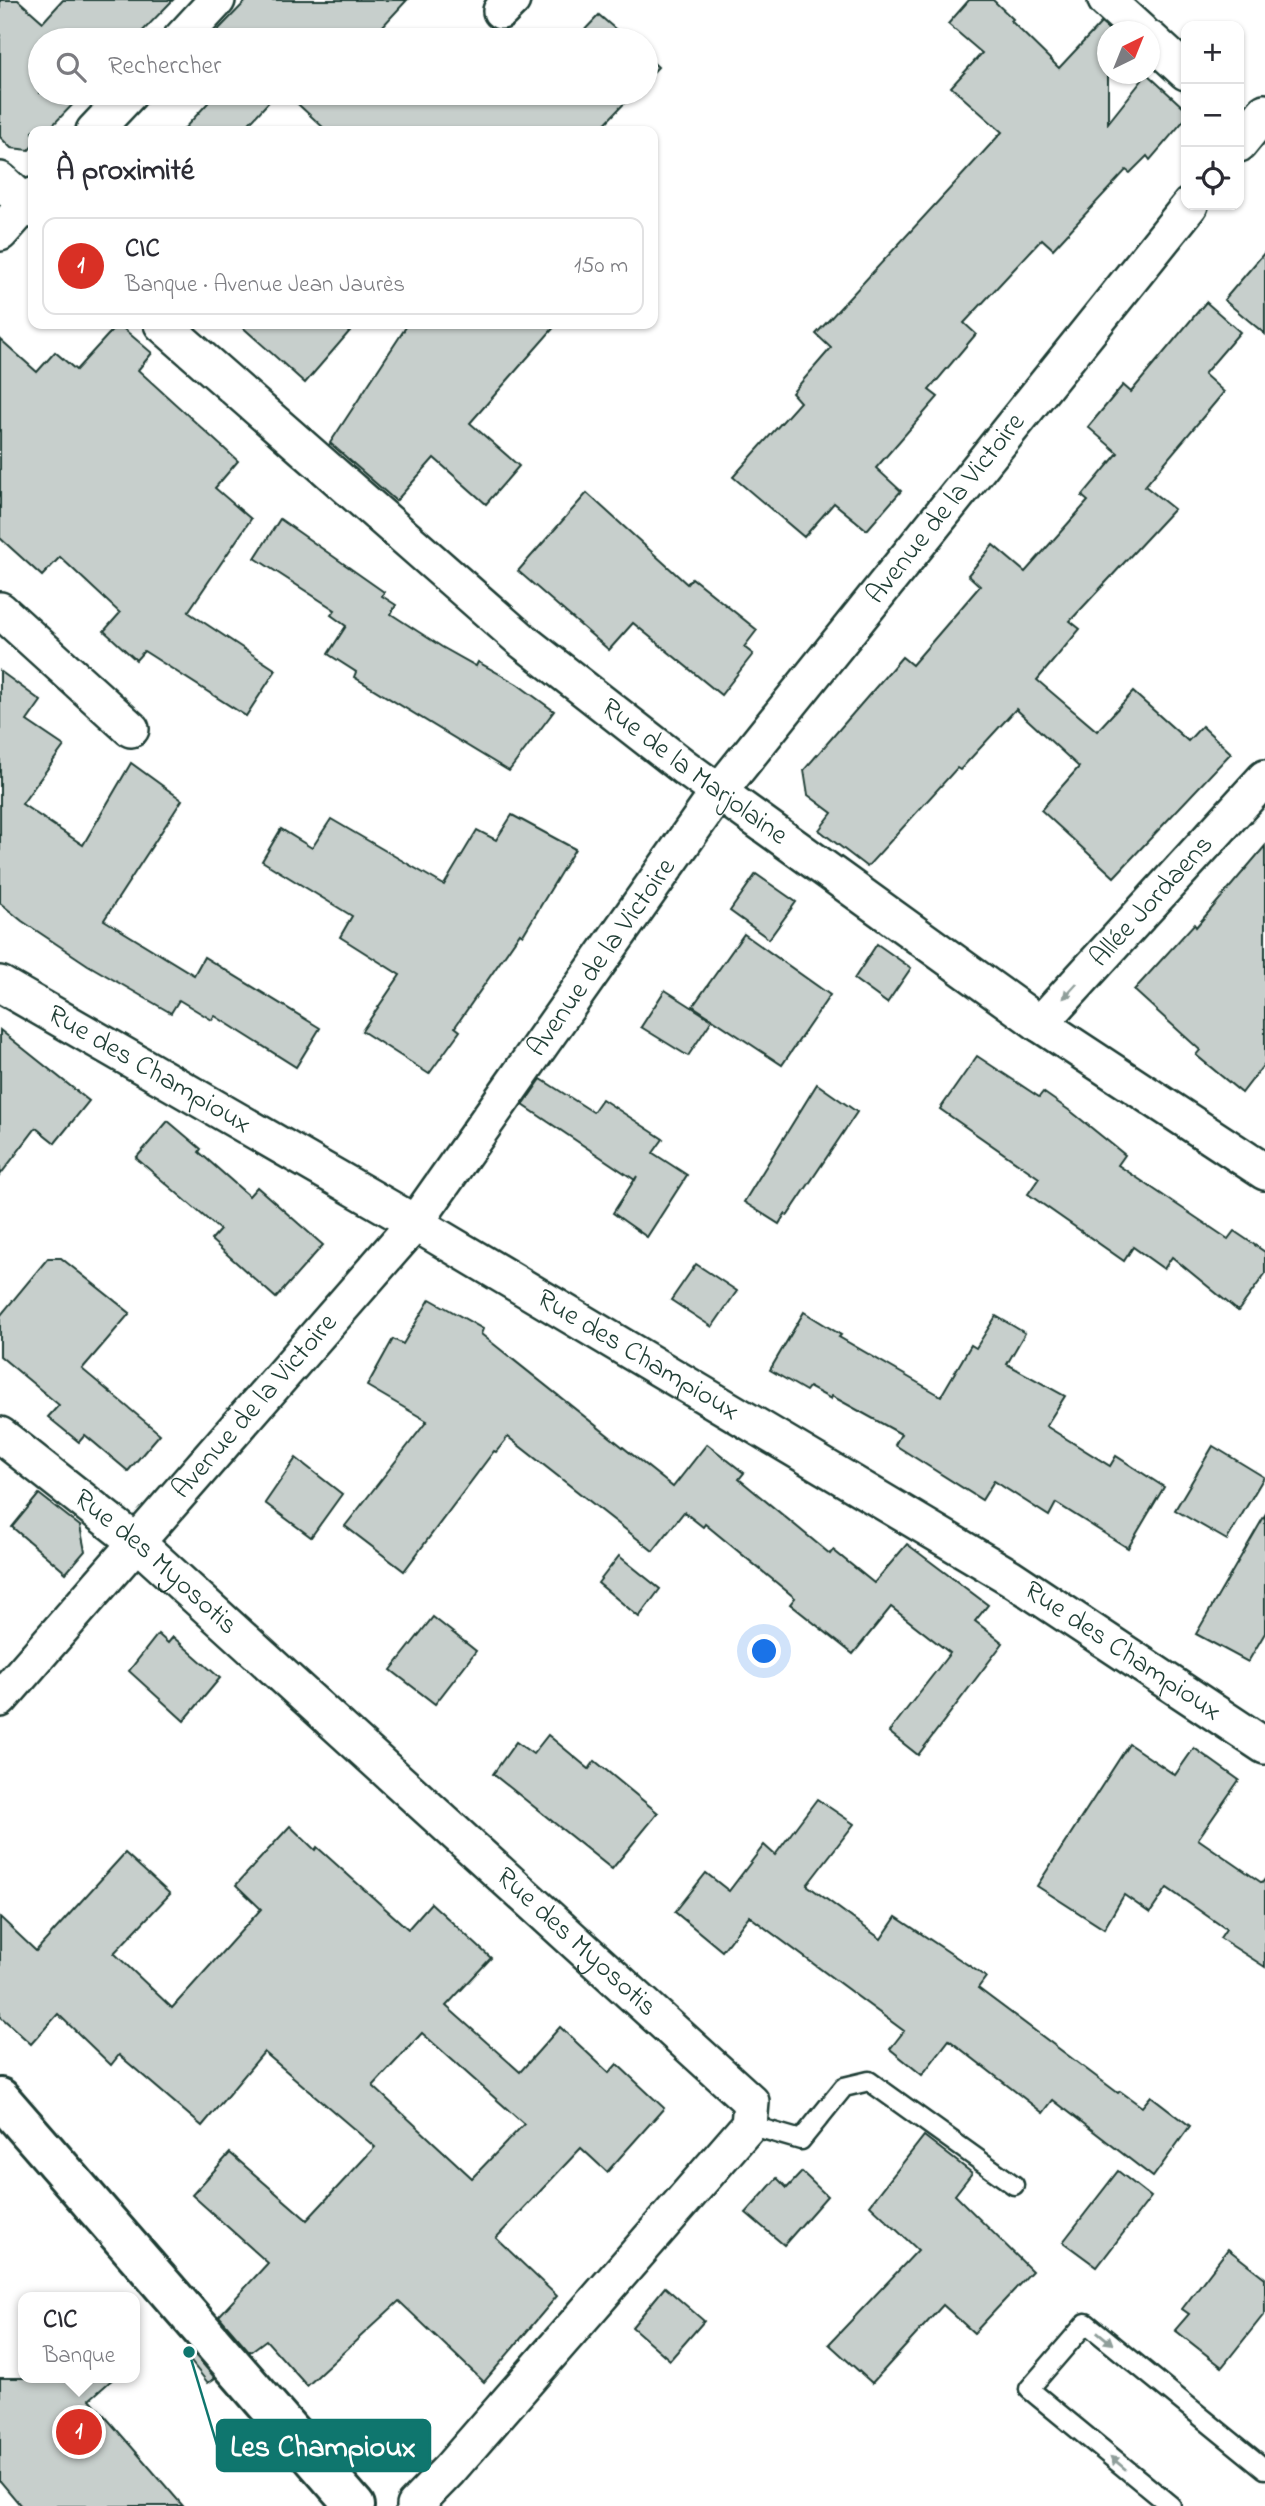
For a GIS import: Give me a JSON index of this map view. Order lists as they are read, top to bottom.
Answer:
{
  "streets": {
    "street": [
      "Avenue de la Victoire",
      "Rue de la Marjolaine",
      "Allée Jordaens",
      "Rue des Champioux",
      "Rue des Myosotis"
    ]
  },
  "crossings": [
    ["Avenue de la Victoire", "Rue de la Marjolaine"],
    ["Avenue de la Victoire", "Rue des Champioux"],
    ["Avenue de la Victoire", "Rue des Myosotis"],
    ["Rue de la Marjolaine", "Allée Jordaens"]
  ],
  "one_way": ["Allée Jordaens"],
  "places": ["Les Champioux"],
  "north": "top right",
  "page": {
    "map_buttons": ["+", "−"],
    "search": "Rechercher",
    "heading": "À proximité",
    "list": [
      {
        "mark": "1",
        "name": "CIC",
        "note": "Banque · Avenue Jean Jaurès",
        "value": "150 m"
      }
    ],
    "popup": ["CIC", "Banque"],
    "pins": "1"
  }
}
